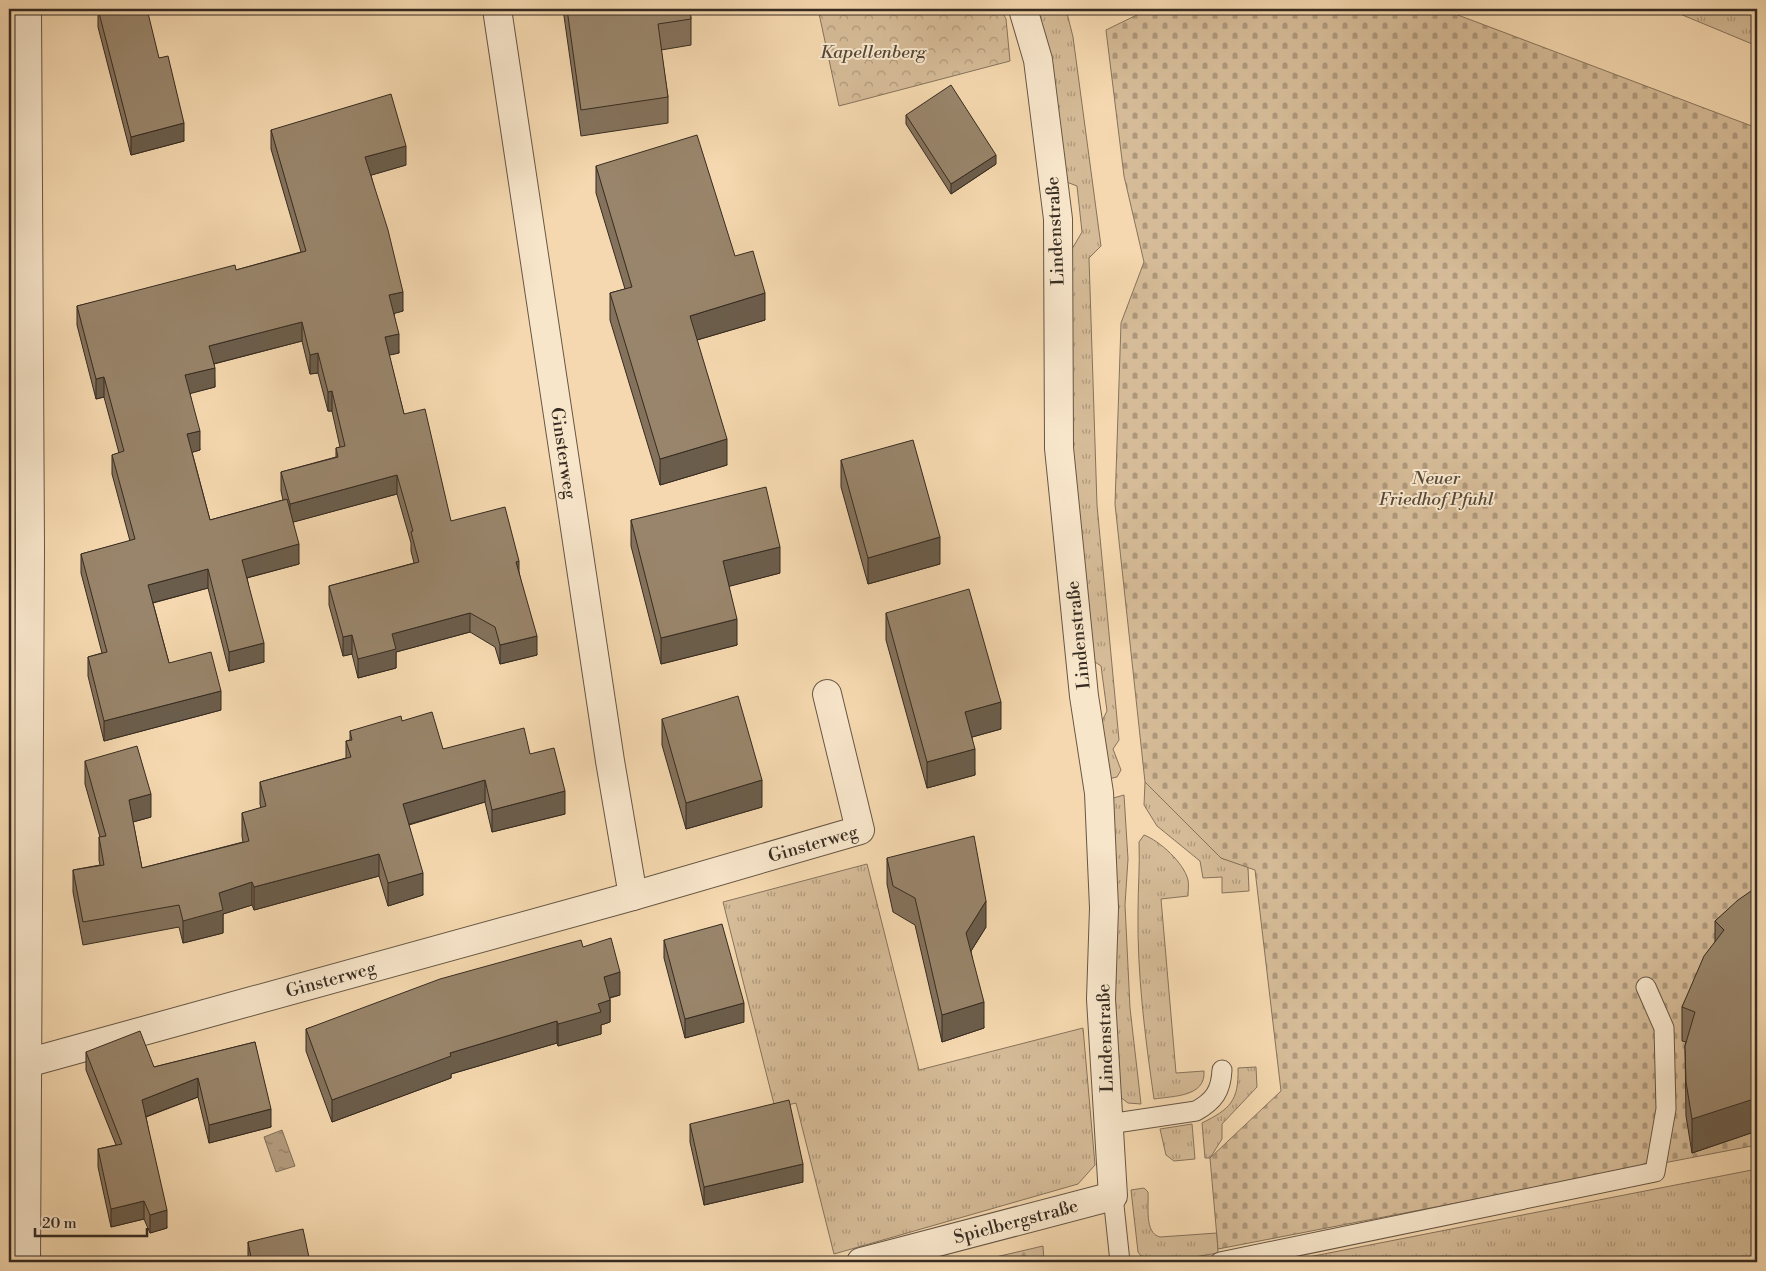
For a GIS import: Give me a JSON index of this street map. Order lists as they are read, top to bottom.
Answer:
{
  "streets": {
    "street": ["Lindenstraße", "Ginsterweg", "Spielbergstraße"]
  },
  "crossings": [
    ["Lindenstraße", "Spielbergstraße"]
  ],
  "parks": ["Kapellenberg", "Neuer Friedhof Pfuhl"],
  "scale_bar": "20 m"
}
